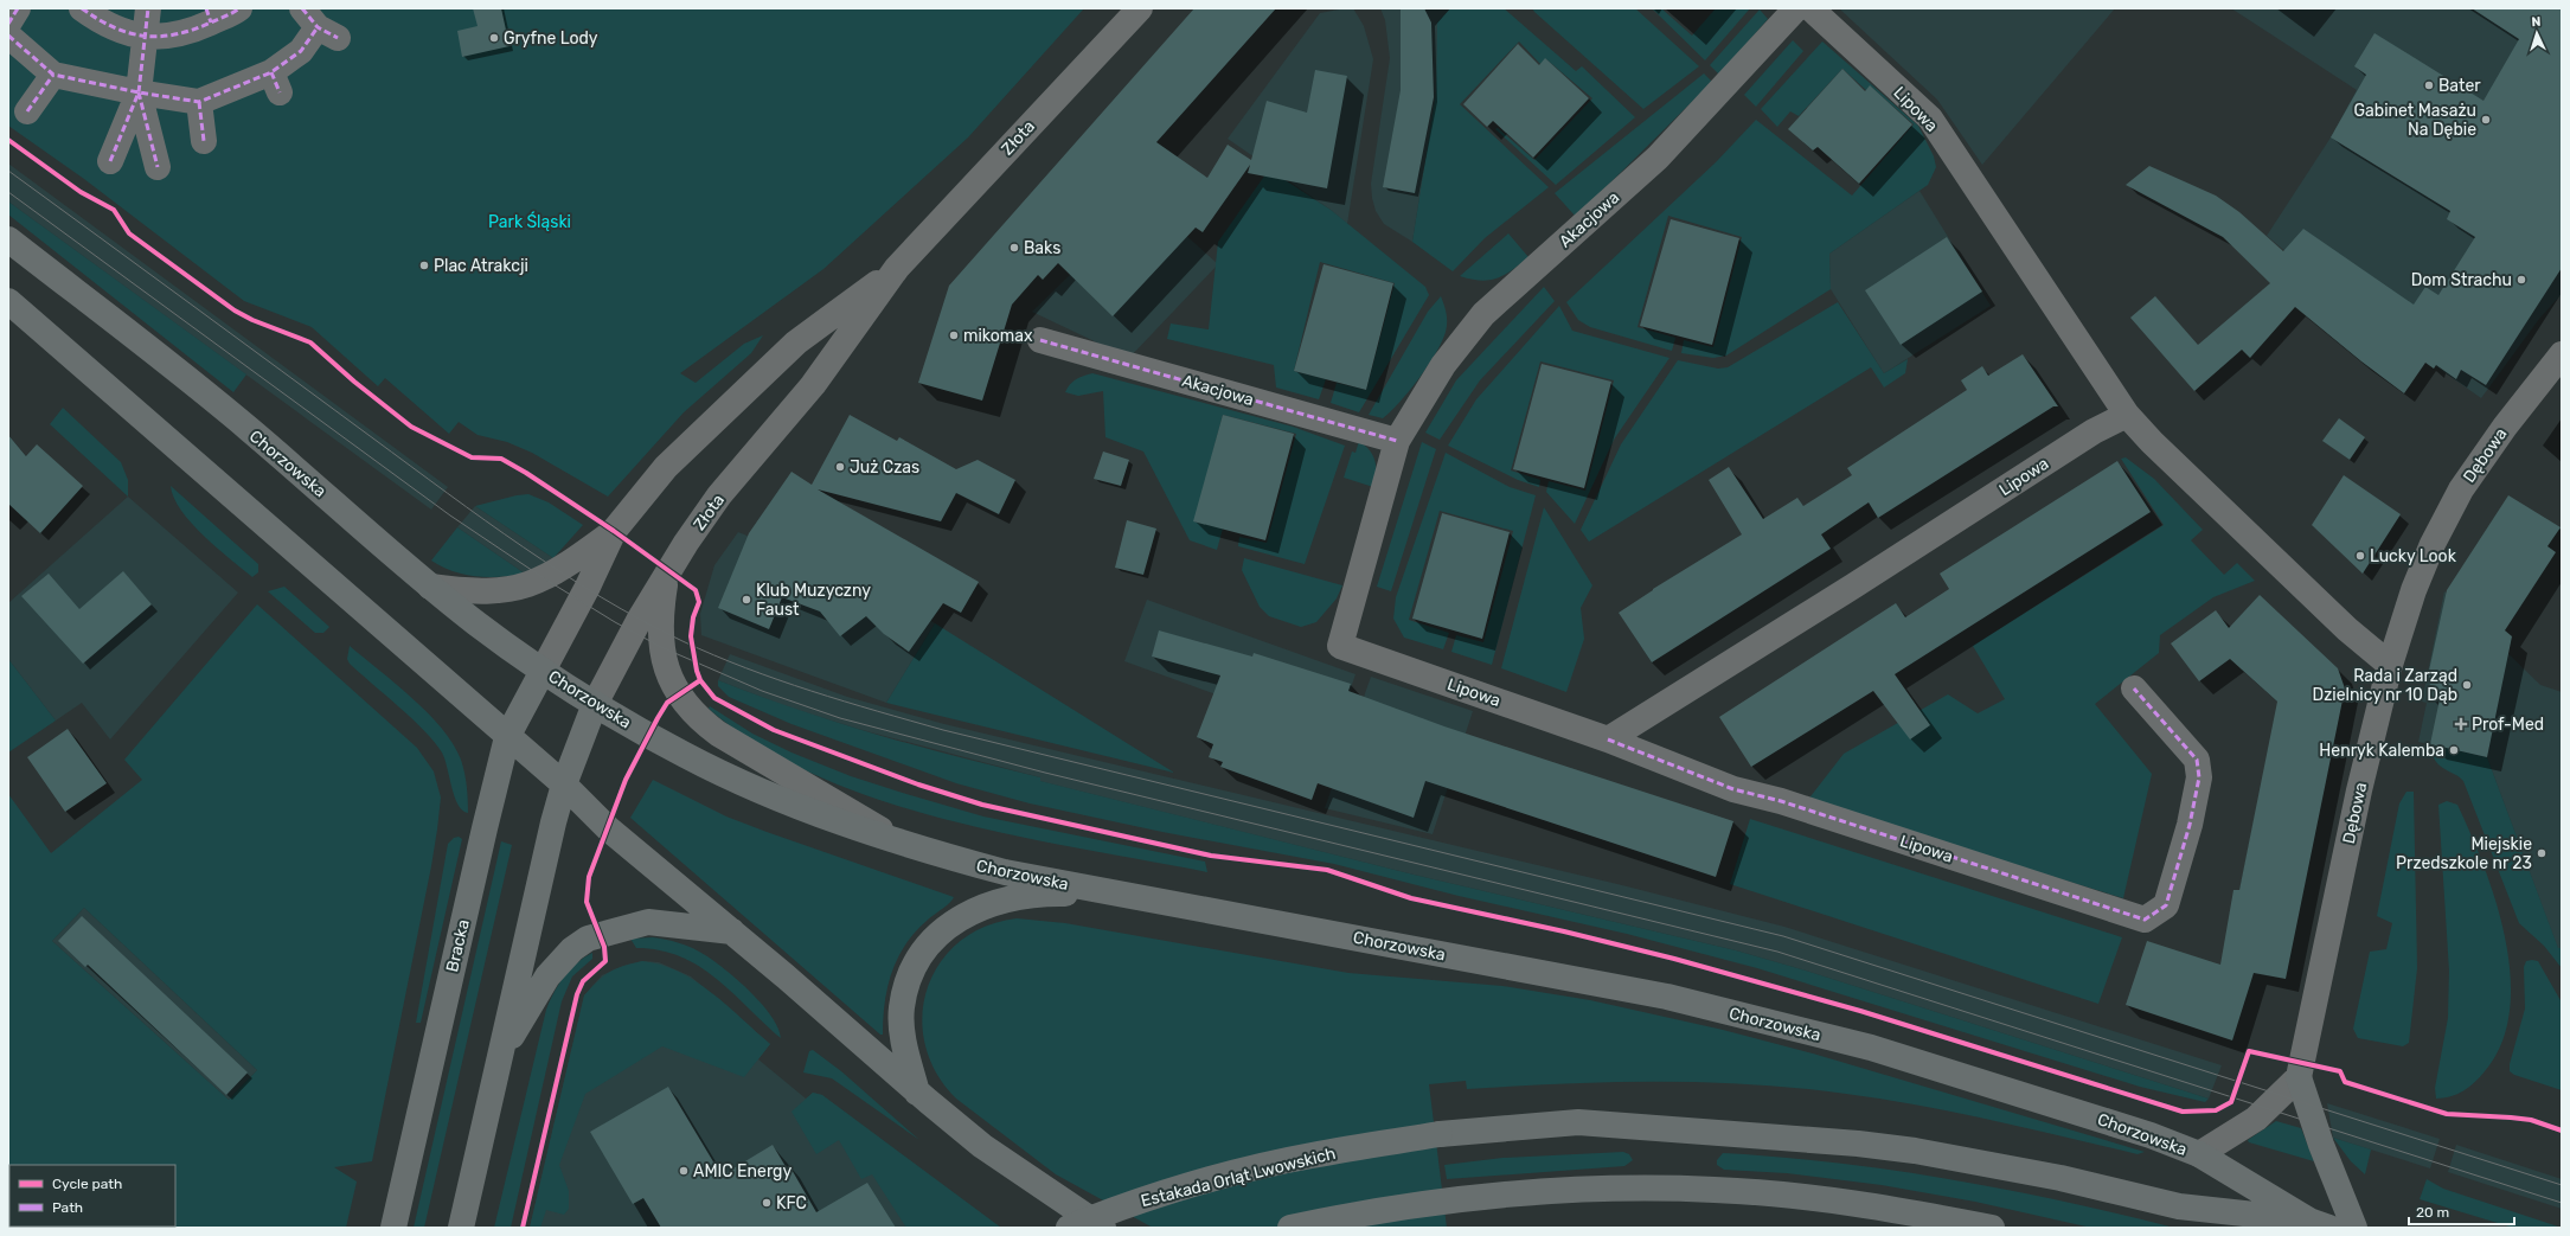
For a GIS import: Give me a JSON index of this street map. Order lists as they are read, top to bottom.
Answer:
{
  "streets": {
    "main road": [
      "Złota",
      "Chorzowska",
      "Bracka",
      "Estakada Orląt Lwowskich"
    ],
    "street": ["Lipowa", "Akacjowa", "Dębowa"]
  },
  "crossings": [
    ["Lipowa", "Akacjowa"],
    ["Lipowa", "Dębowa"],
    ["Złota", "Chorzowska"],
    ["Złota", "Bracka"],
    ["Chorzowska", "Bracka"],
    ["Chorzowska", "Estakada Orląt Lwowskich"]
  ],
  "parks": ["Park Śląski"],
  "places": {
    "other": [
      "Gryfne Lody",
      "Bater",
      "Gabinet Masażu Na Dębie",
      "Baks",
      "Plac Atrakcji",
      "Dom Strachu",
      "mikomax",
      "Już Czas",
      "Lucky Look",
      "Klub Muzyczny Faust",
      "Rada i Zarząd Dzielnicy nr 10 Dąb",
      "Henryk Kalemba",
      "Miejskie Przedszkole nr 23",
      "AMIC Energy",
      "KFC"
    ],
    "health": ["Prof-Med"]
  },
  "legend": ["Cycle path", "Path"],
  "scale_bar": "20 m",
  "north": "top"
}
